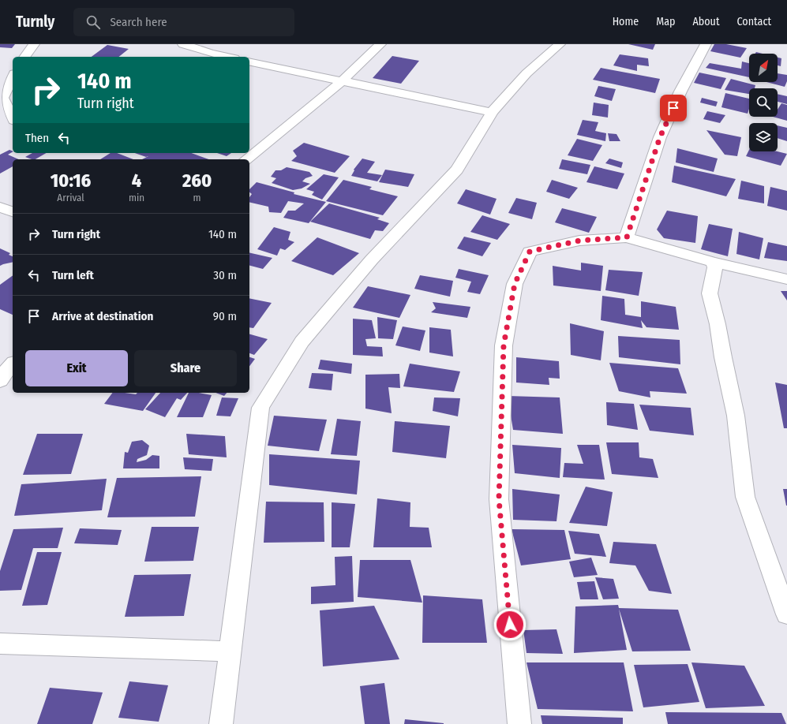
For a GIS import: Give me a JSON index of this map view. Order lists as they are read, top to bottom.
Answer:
{
  "north": "top right",
  "page": {
    "header": "Turnly",
    "search": "Search here",
    "nav": [
      "Home",
      "Map",
      "About",
      "Contact"
    ],
    "turn": ["140 m", "Turn right"],
    "then": "Then",
    "eta": [
      "10:16",
      "Arrival",
      "4",
      "min",
      "260",
      "m"
    ],
    "list": [
      {
        "name": "Turn right",
        "value": "140 m"
      },
      {
        "name": "Turn left",
        "value": "30 m"
      },
      {
        "name": "Arrive at destination",
        "value": "90 m"
      }
    ],
    "buttons": ["Exit", "Share"]
  }
}
